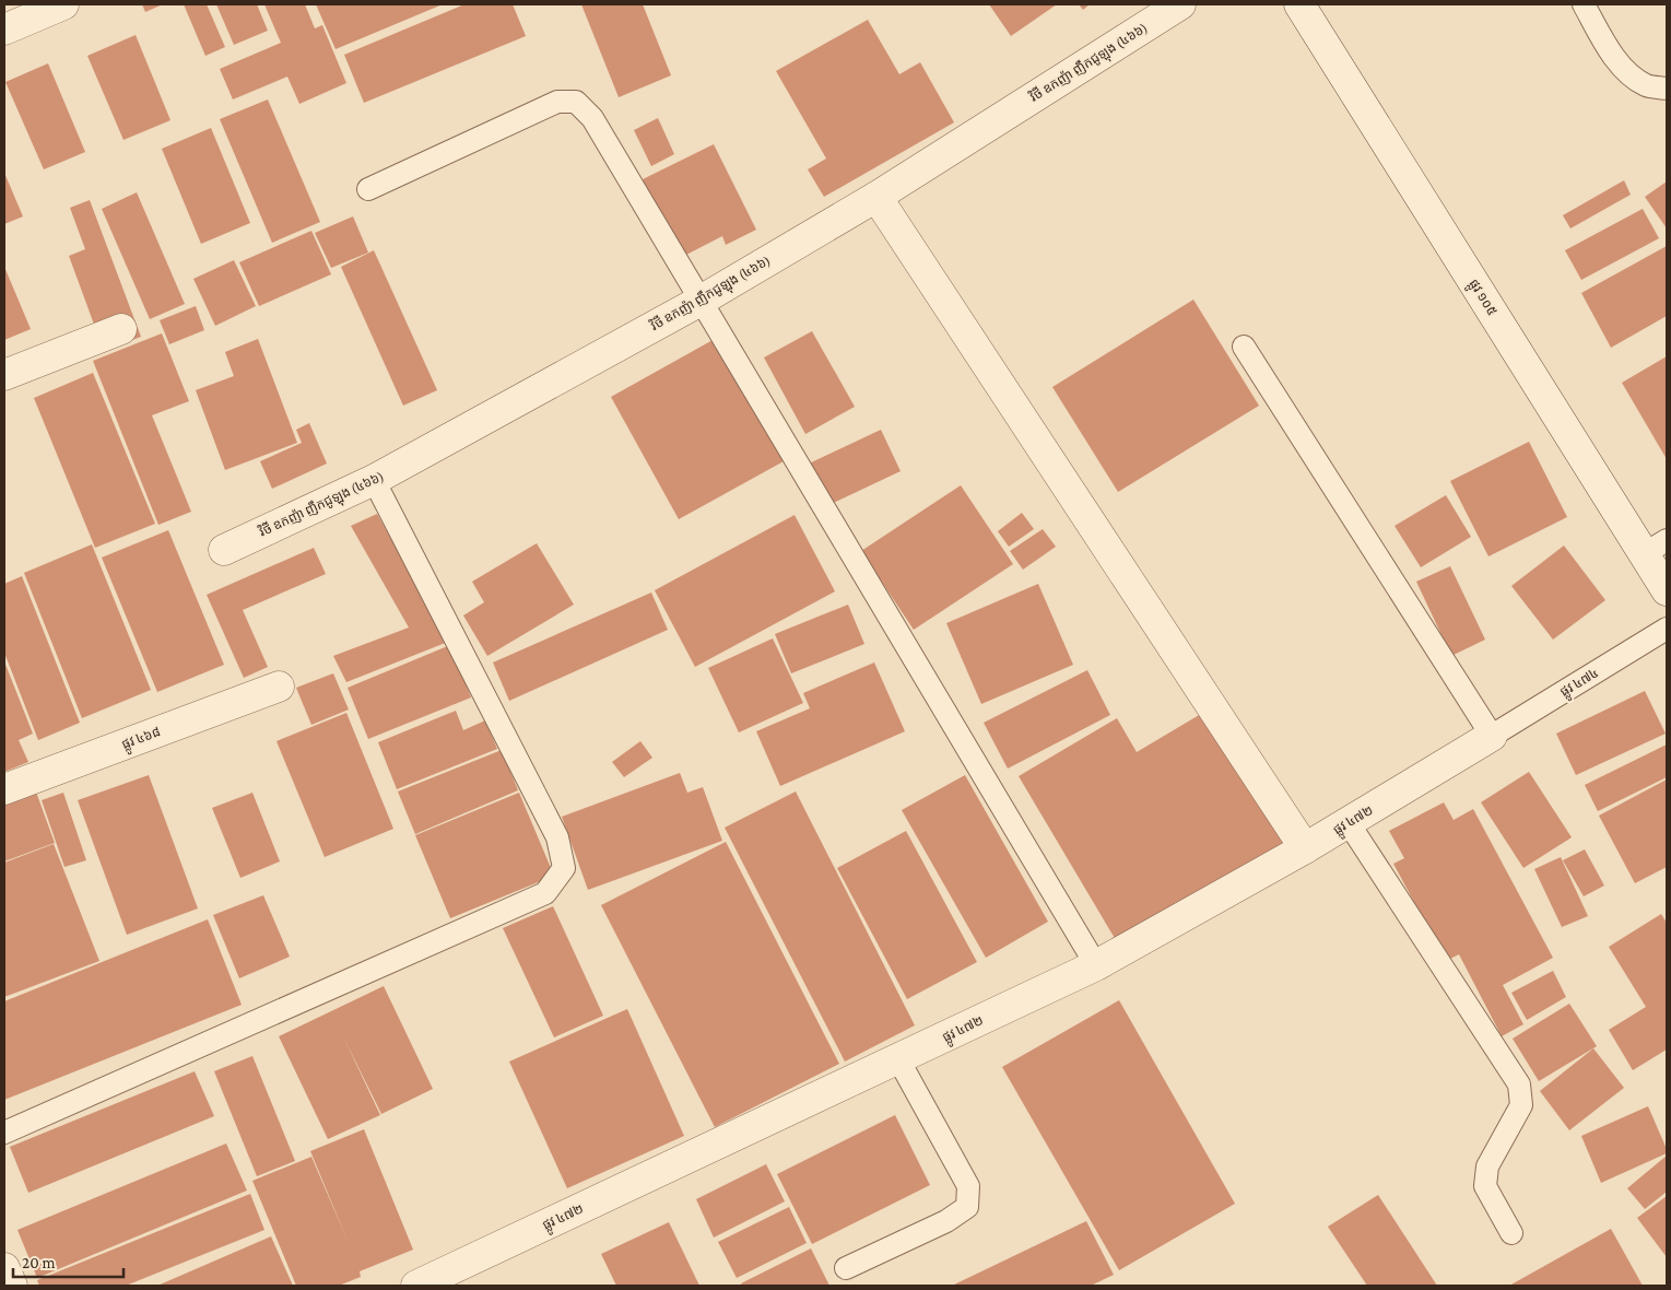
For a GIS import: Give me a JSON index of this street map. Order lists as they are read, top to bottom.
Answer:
{
  "streets": {
    "street": [
      "វិថី ឧកញ៉ា ញឹកជូឡុង (៤៦៦)",
      "ផ្លូវ ១០៥",
      "ផ្លូវ ៤៦៨",
      "ផ្លូវ ៤៧២"
    ],
    "lane": ["ផ្លូវ ៤៧៤"]
  },
  "crossings": [
    ["ផ្លូវ ៤៧៤", "ផ្លូវ ៤៧២"]
  ],
  "scale_bar": "20 m"
}
